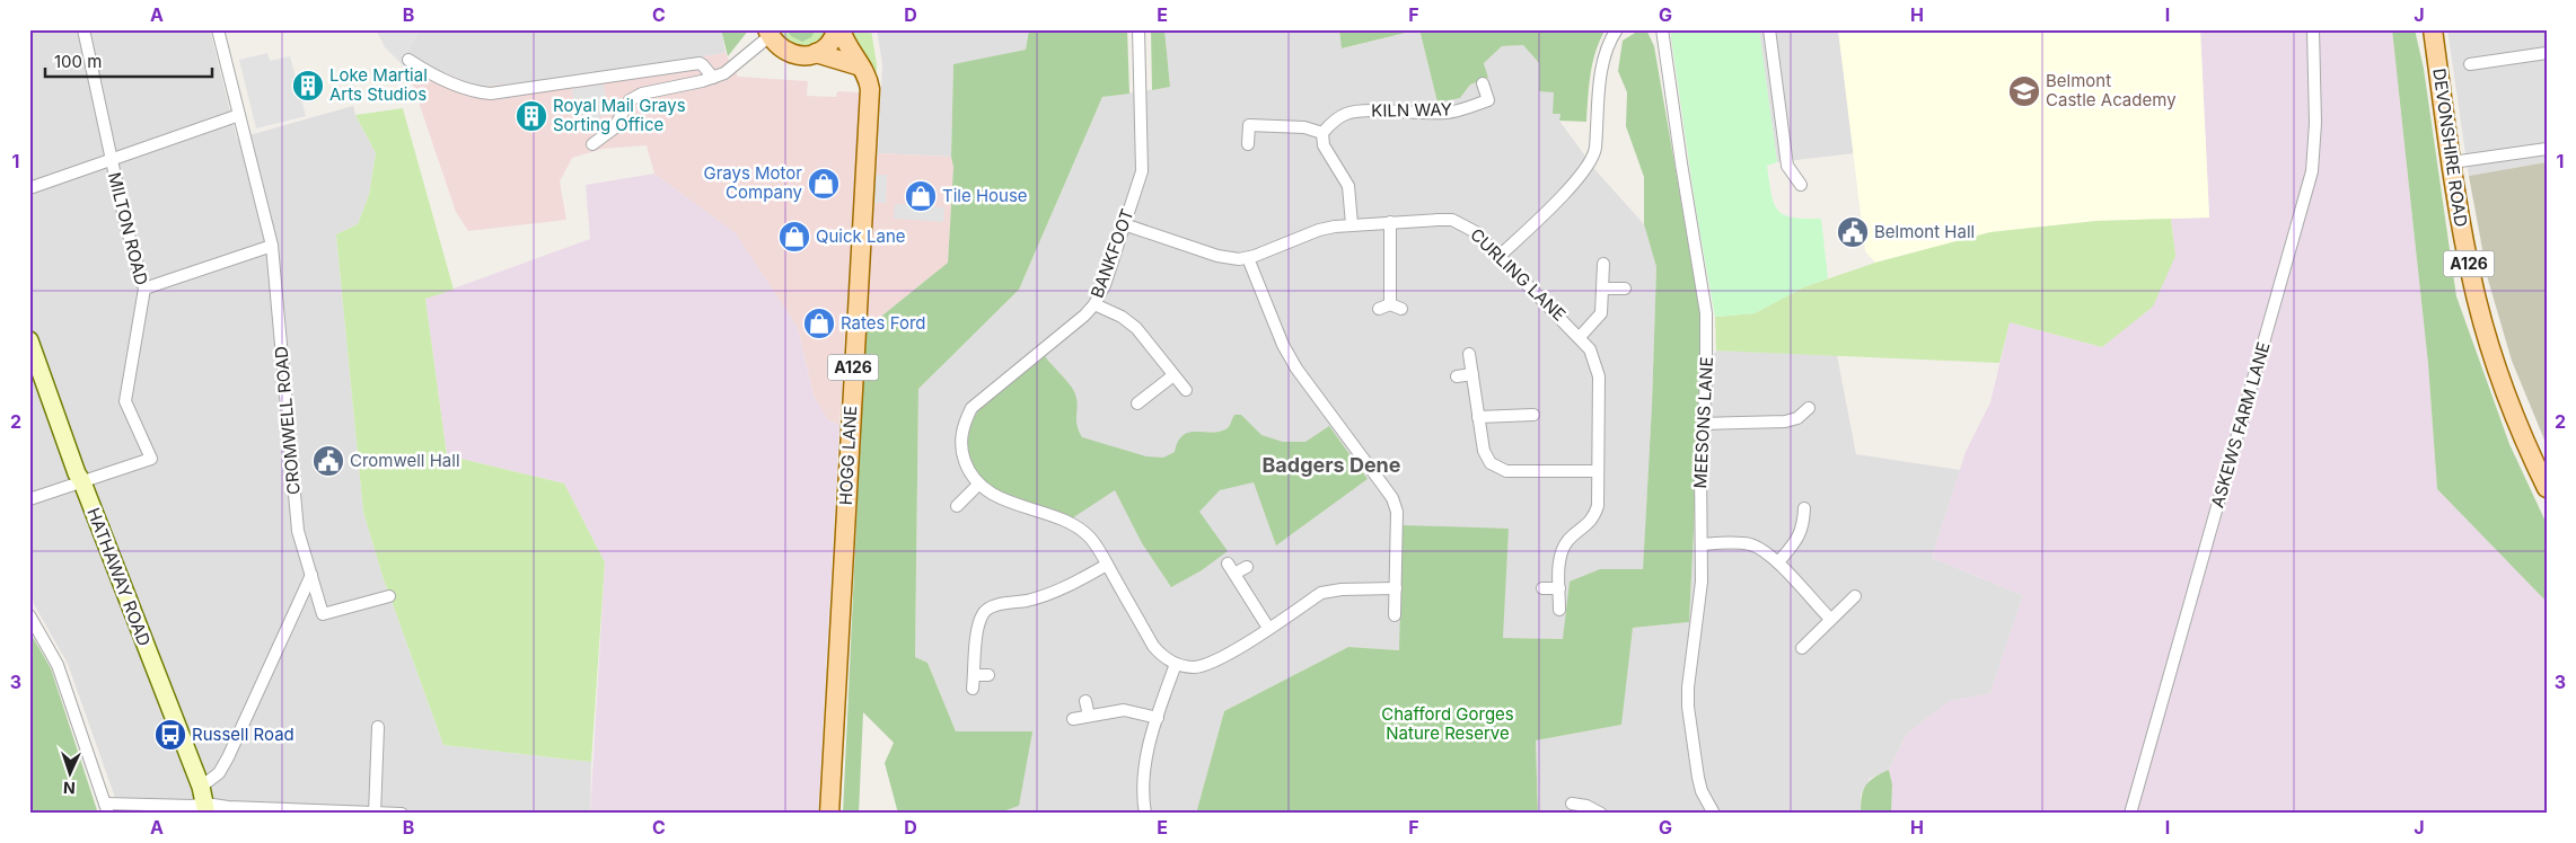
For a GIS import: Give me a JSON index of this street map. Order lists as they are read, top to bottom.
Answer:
{
  "streets": {
    "main road": ["DEVONSHIRE ROAD", "A126", "HOGG LANE"],
    "street": [
      "KILN WAY",
      "MILTON ROAD",
      "BANKFOOT",
      "CURLING LANE",
      "CROMWELL ROAD",
      "MEESONS LANE",
      "ASKEWS FARM LANE",
      "HATHAWAY ROAD"
    ]
  },
  "crossings": [
    ["MILTON ROAD", "HATHAWAY ROAD"],
    ["BANKFOOT", "CURLING LANE"]
  ],
  "districts": ["Badgers Dene"],
  "parks": ["Chafford Gorges Nature Reserve"],
  "places": {
    "building": ["Loke Martial Arts Studios", "Royal Mail Grays Sorting Office"],
    "school or university": ["Belmont Castle Academy"],
    "shop": [
      "Grays Motor Company",
      "Tile House",
      "Quick Lane",
      "Rates Ford"
    ],
    "public building": ["Belmont Hall", "Cromwell Hall"],
    "bus stop": ["Russell Road"]
  },
  "scale_bar": "100 m",
  "north": "bottom",
  "grid": {
    "columns": [
      "A",
      "B",
      "C",
      "D",
      "E",
      "F",
      "G",
      "H",
      "I",
      "J"
    ],
    "rows": ["1", "2", "3"]
  }
}
